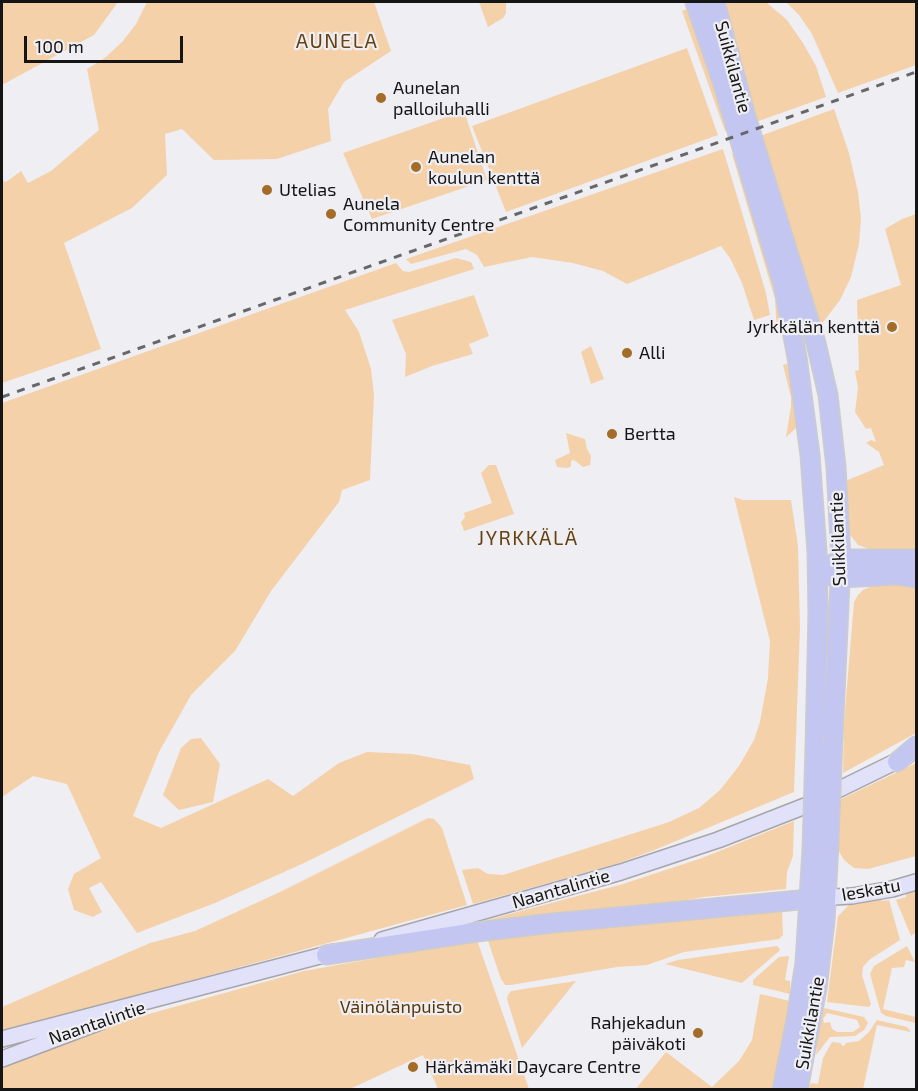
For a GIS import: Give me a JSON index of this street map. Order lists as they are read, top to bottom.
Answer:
{
  "streets": {
    "main road": ["Suikkilantie", "Naantalintie", "Ieskatu"]
  },
  "crossings": [
    ["Suikkilantie", "Ieskatu"]
  ],
  "districts": ["AUNELA", "JYRKKÄLÄ"],
  "parks": ["Väinölänpuisto"],
  "places": [
    "Aunelan palloiluhalli",
    "Aunelan koulun kenttä",
    "Utelias",
    "Aunela Community Centre",
    "Jyrkkälän kenttä",
    "Alli",
    "Bertta",
    "Rahjekadun päiväkoti",
    "Härkämäki Daycare Centre"
  ],
  "scale_bar": "100 m"
}
